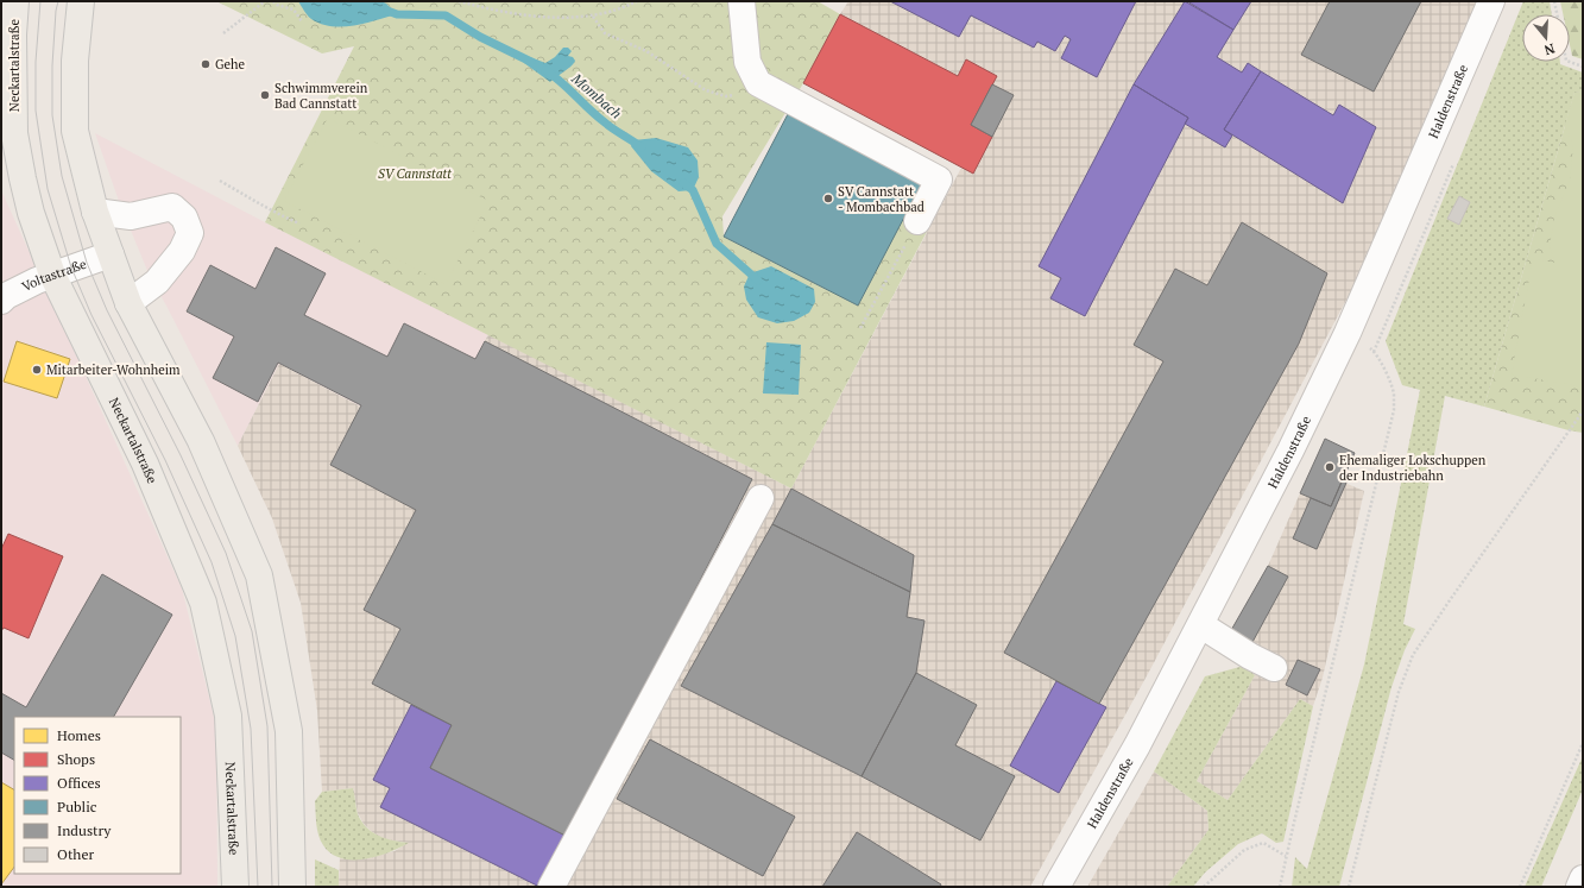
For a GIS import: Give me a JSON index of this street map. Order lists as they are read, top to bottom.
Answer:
{
  "streets": {
    "main road": ["Neckartalstraße"],
    "street": ["Haldenstraße", "Voltastraße"]
  },
  "crossings": [
    ["Neckartalstraße", "Voltastraße"]
  ],
  "water": ["Mombach"],
  "parks": ["SV Cannstatt"],
  "places": [
    "Gehe",
    "Schwimmverein Bad Cannstatt",
    "SV Cannstatt - Mombachbad",
    "Mitarbeiter-Wohnheim",
    "Ehemaliger Lokschuppen der Industriebahn"
  ],
  "legend": [
    "Homes",
    "Shops",
    "Offices",
    "Public",
    "Industry",
    "Other"
  ],
  "north": "bottom"
}
